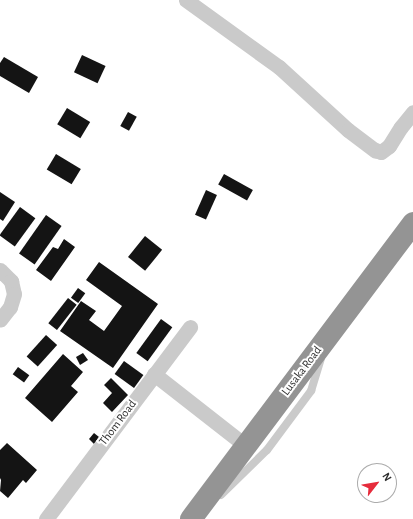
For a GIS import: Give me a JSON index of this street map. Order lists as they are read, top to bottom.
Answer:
{
  "streets": {
    "highway": ["Lusaka Road"],
    "street": ["Thom Road"]
  },
  "north": "top right"
}
